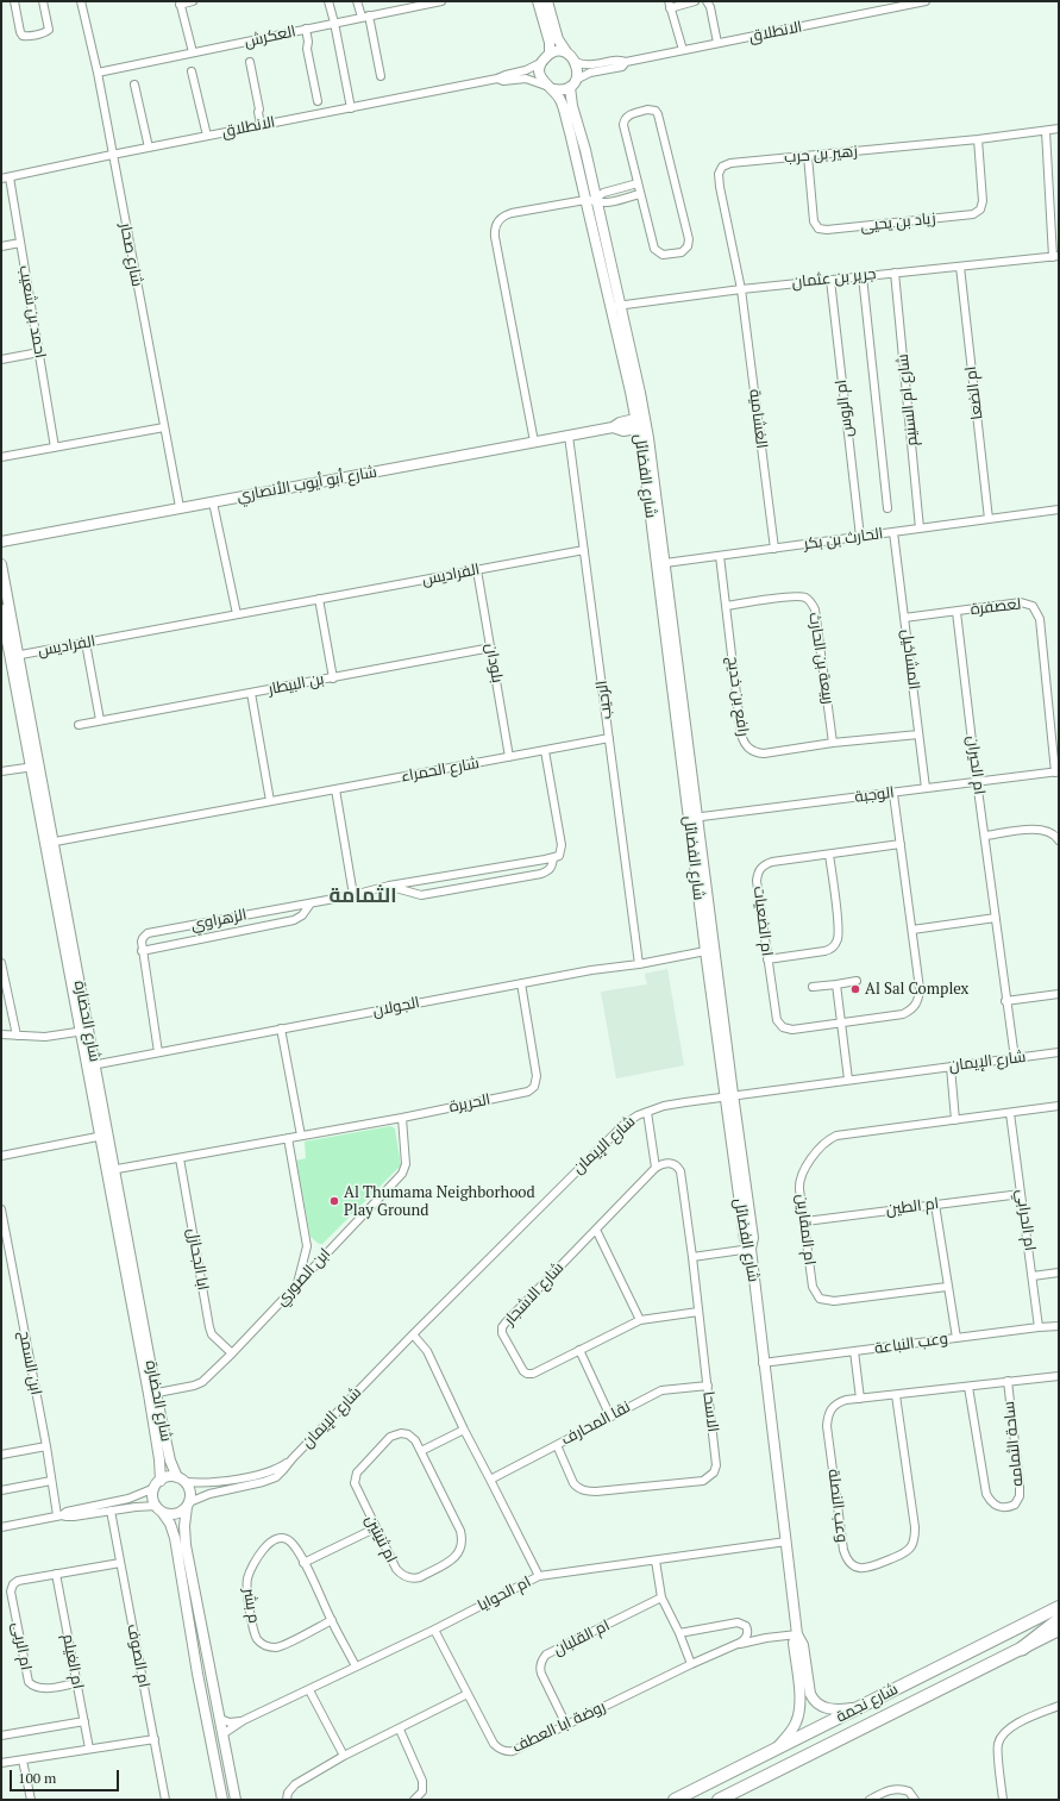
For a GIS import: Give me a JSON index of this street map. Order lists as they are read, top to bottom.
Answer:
{
  "streets": {
    "main road": ["شارع نجمة"],
    "street": [
      "الانطلاق",
      "العكرش",
      "زهير بن حرب",
      "زياد بن يحيى",
      "شارع صحار",
      "جرير بن عثمان",
      "احمد بن شعيب",
      "ام الضعا",
      "شارع ام السنيم",
      "ام الروس",
      "الغشامية",
      "شارع الفضائل",
      "شارع أبو أيوب الأنصاري",
      "الحارث بن بكر",
      "الفراديس",
      "لعصفرة",
      "ربيعة بن الحارث",
      "المشاخيل",
      "بلودان",
      "بن البيطار",
      "رافع بن خديج",
      "الرحيب",
      "ام الحيران",
      "شارع الحمراء",
      "الوجبة",
      "الزهراوي",
      "ام الضعيات",
      "الجولان",
      "شارع الحضارة",
      "شارع الإيمان",
      "الحريرة",
      "ام الطين",
      "ام الحرابي",
      "ام المقارين",
      "ابا الجحازل",
      "ابن الصوري",
      "شارع الاشجار",
      "وعب النباعة",
      "ابن السمح",
      "الاسحا",
      "نقا المحارف",
      "ساحة الثمامه",
      "وعب النصلة",
      "ام ثنيتين",
      "ام الحوايا",
      "م بشر",
      "ام القلبان",
      "ام الربى",
      "ام الصوف",
      "ام الغيلم",
      "روضة ابا العطف"
    ]
  },
  "crossings": [
    ["الانطلاق", "شارع صحار"],
    ["الانطلاق", "احمد بن شعيب"],
    ["الانطلاق", "شارع الفضائل"],
    ["العكرش", "شارع صحار"],
    ["زهير بن حرب", "زياد بن يحيى"],
    ["زهير بن حرب", "جرير بن عثمان"],
    ["زهير بن حرب", "الغشامية"],
    ["شارع صحار", "شارع أبو أيوب الأنصاري"],
    ["جرير بن عثمان", "ام الضعا"],
    ["جرير بن عثمان", "شارع ام السنيم"],
    ["جرير بن عثمان", "ام الروس"],
    ["جرير بن عثمان", "الغشامية"],
    ["جرير بن عثمان", "شارع الفضائل"],
    ["ام الضعا", "الحارث بن بكر"],
    ["شارع ام السنيم", "الحارث بن بكر"],
    ["ام الروس", "الحارث بن بكر"],
    ["الغشامية", "الحارث بن بكر"],
    ["شارع الفضائل", "شارع أبو أيوب الأنصاري"],
    ["شارع الفضائل", "الوجبة"],
    ["شارع الفضائل", "الجولان"],
    ["شارع الفضائل", "شارع الإيمان"],
    ["شارع الفضائل", "وعب النباعة"],
    ["شارع الفضائل", "ام الحوايا"],
    ["شارع الفضائل", "شارع نجمة"],
    ["شارع الفضائل", "روضة ابا العطف"],
    ["شارع أبو أيوب الأنصاري", "الرحيب"],
    ["الحارث بن بكر", "المشاخيل"],
    ["الحارث بن بكر", "رافع بن خديج"],
    ["الفراديس", "بلودان"],
    ["الفراديس", "الرحيب"],
    ["الفراديس", "شارع الحضارة"],
    ["لعصفرة", "المشاخيل"],
    ["لعصفرة", "ام الحيران"],
    ["لعصفرة", "الوجبة"],
    ["ربيعة بن الحارث", "رافع بن خديج"],
    ["المشاخيل", "رافع بن خديج"],
    ["المشاخيل", "الوجبة"],
    ["بلودان", "بن البيطار"],
    ["بلودان", "شارع الحمراء"],
    ["الرحيب", "شارع الحمراء"],
    ["الرحيب", "الجولان"],
    ["ام الحيران", "الوجبة"],
    ["ام الحيران", "شارع الإيمان"],
    ["شارع الحمراء", "شارع الحضارة"],
    ["الوجبة", "ام الضعيات"],
    ["الجولان", "شارع الحضارة"],
    ["الجولان", "الحريرة"],
    ["شارع الحضارة", "شارع الإيمان"],
    ["شارع الحضارة", "الحريرة"],
    ["شارع الحضارة", "ابن الصوري"],
    ["الحريرة", "ابا الجحازل"],
    ["الحريرة", "ابن الصوري"],
    ["ام الطين", "ام الحرابي"],
    ["ام الطين", "ام المقارين"],
    ["ام الحرابي", "ام المقارين"],
    ["ام الحرابي", "وعب النباعة"],
    ["ابا الجحازل", "ابن الصوري"],
    ["شارع الاشجار", "الاسحا"],
    ["الاسحا", "نقا المحارف"],
    ["ساحة الثمامه", "وعب النصلة"],
    ["ام الحوايا", "م بشر"],
    ["ام الحوايا", "روضة ابا العطف"],
    ["ام القلبان", "روضة ابا العطف"],
    ["ام الربى", "ام الصوف"],
    ["ام الربى", "ام الغيلم"]
  ],
  "districts": ["الثمامة"],
  "places": ["Al Sal Complex", "Al Thumama Neighborhood Play Ground"],
  "scale_bar": "100 m"
}
